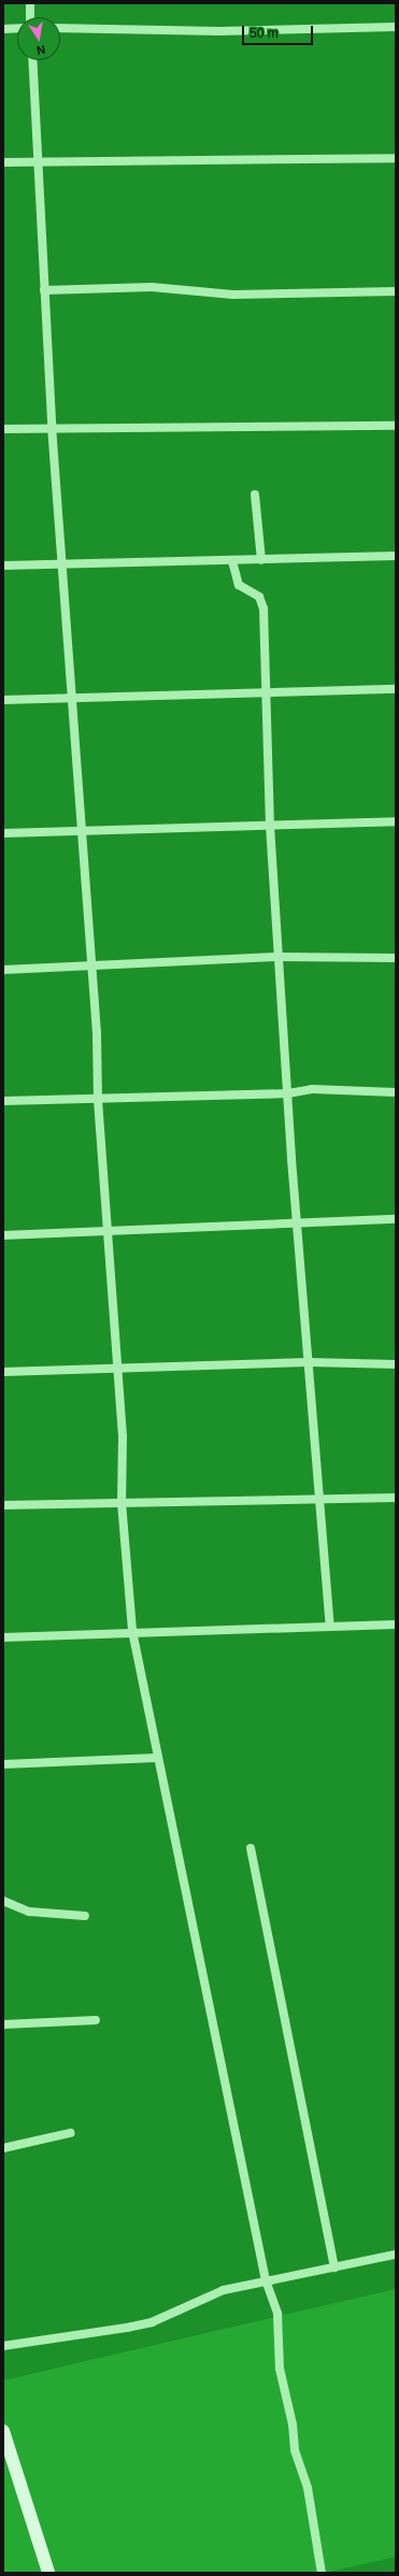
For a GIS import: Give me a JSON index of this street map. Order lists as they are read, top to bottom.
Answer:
{
  "scale_bar": "50 m",
  "north": "bottom"
}
